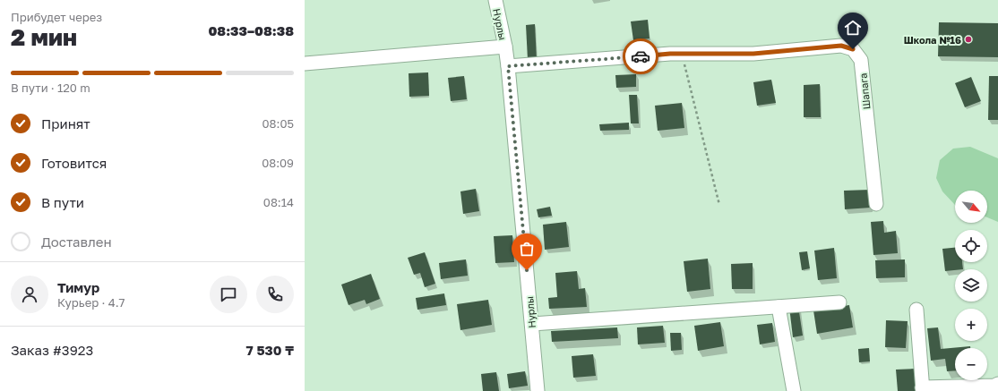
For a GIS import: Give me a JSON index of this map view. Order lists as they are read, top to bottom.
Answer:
{
  "streets": {
    "street": ["Нурлы", "Шапага"]
  },
  "crossings": [
    ["Нурлы", "Шапага"]
  ],
  "places": ["Школа №16"],
  "north": "bottom right",
  "page": {
    "heading": ["2 мин", "Прибудет через", "08:33–08:38"],
    "panel": [
      "Тимур",
      "Курьер · 4.7",
      "Заказ #3923",
      "7 530 ₸"
    ],
    "bar": "В пути · 120 m",
    "list": [
      ["Принят", "08:05"],
      ["Готовится", "08:09"],
      ["В пути", "08:14"],
      "Доставлен"
    ],
    "map_buttons": ["+", "−"]
  }
}
